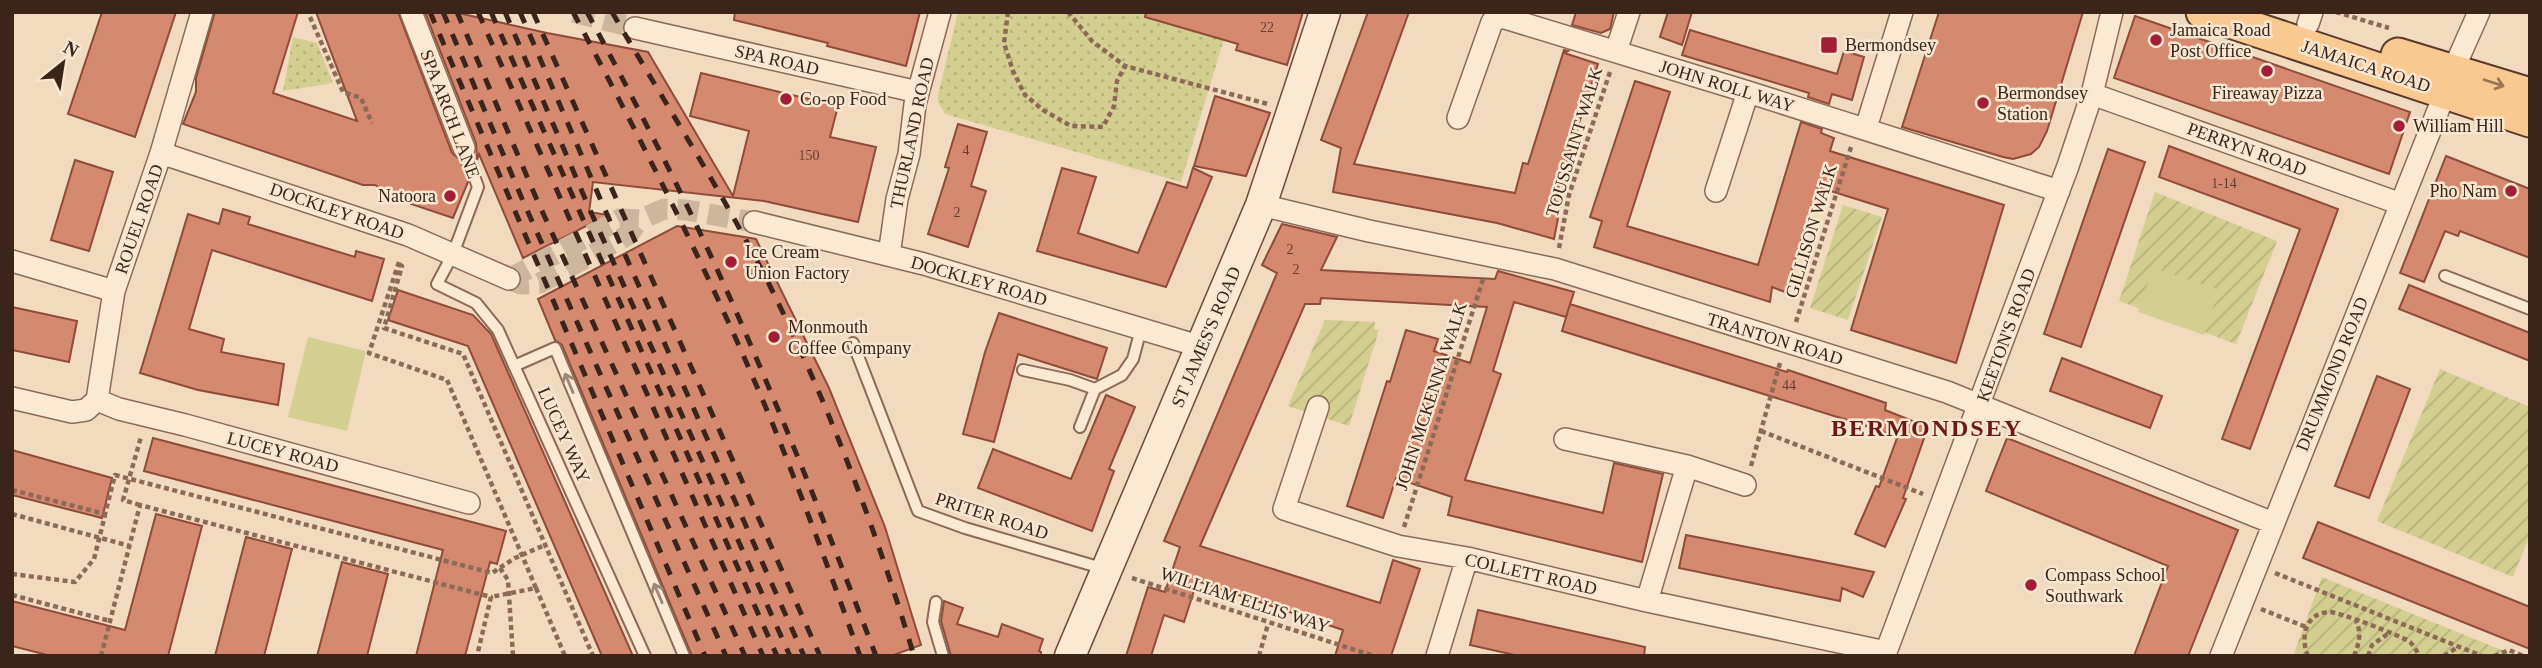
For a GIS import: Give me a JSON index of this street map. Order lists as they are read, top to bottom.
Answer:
{
  "streets": {
    "main road": ["JAMAICA ROAD"],
    "street": [
      "SPA ROAD",
      "JOHN ROLL WAY",
      "SPA ARCH LANE",
      "THURLAND ROAD",
      "PERRYN ROAD",
      "DOCKLEY ROAD",
      "ROUEL ROAD",
      "KEETON'S ROAD",
      "ST JAMES'S ROAD",
      "TRANTON ROAD",
      "DRUMMOND ROAD",
      "LUCEY ROAD",
      "COLLETT ROAD"
    ],
    "lane": ["LUCEY WAY", "PRITER ROAD"],
    "path": [
      "TOUSSAINT WALK",
      "GILLISON WALK",
      "JOHN MCKENNA WALK",
      "WILLIAM ELLIS WAY"
    ]
  },
  "crossings": [
    ["SPA ROAD", "THURLAND ROAD"],
    ["JAMAICA ROAD", "DRUMMOND ROAD"],
    ["JOHN ROLL WAY", "TOUSSAINT WALK"],
    ["JOHN ROLL WAY", "GILLISON WALK"],
    ["JOHN ROLL WAY", "KEETON'S ROAD"],
    ["SPA ARCH LANE", "DOCKLEY ROAD"],
    ["SPA ARCH LANE", "LUCEY WAY"],
    ["THURLAND ROAD", "DOCKLEY ROAD"],
    ["PERRYN ROAD", "KEETON'S ROAD"],
    ["PERRYN ROAD", "DRUMMOND ROAD"],
    ["DOCKLEY ROAD", "ROUEL ROAD"],
    ["DOCKLEY ROAD", "ST JAMES'S ROAD"],
    ["DOCKLEY ROAD", "LUCEY WAY"],
    ["ROUEL ROAD", "LUCEY ROAD"],
    ["GILLISON WALK", "TRANTON ROAD"],
    ["KEETON'S ROAD", "TRANTON ROAD"],
    ["KEETON'S ROAD", "COLLETT ROAD"],
    ["ST JAMES'S ROAD", "TRANTON ROAD"],
    ["ST JAMES'S ROAD", "PRITER ROAD"],
    ["ST JAMES'S ROAD", "WILLIAM ELLIS WAY"],
    ["TRANTON ROAD", "DRUMMOND ROAD"],
    ["TRANTON ROAD", "JOHN MCKENNA WALK"],
    ["JOHN MCKENNA WALK", "COLLETT ROAD"],
    ["PRITER ROAD", "WILLIAM ELLIS WAY"]
  ],
  "districts": ["BERMONDSEY"],
  "places": {
    "other": [
      "Jamaica Road Post Office",
      "Fireaway Pizza",
      "Co-op Food",
      "Bermondsey Station",
      "William Hill",
      "Pho Nam",
      "Natoora",
      "Ice Cream Union Factory",
      "Monmouth Coffee Company",
      "Compass School Southwark"
    ],
    "transit": ["Bermondsey"]
  },
  "house_numbers": [
    "22",
    "4",
    "150",
    "1-14",
    "2",
    "2",
    "2",
    "44"
  ],
  "north": "top right"
}
